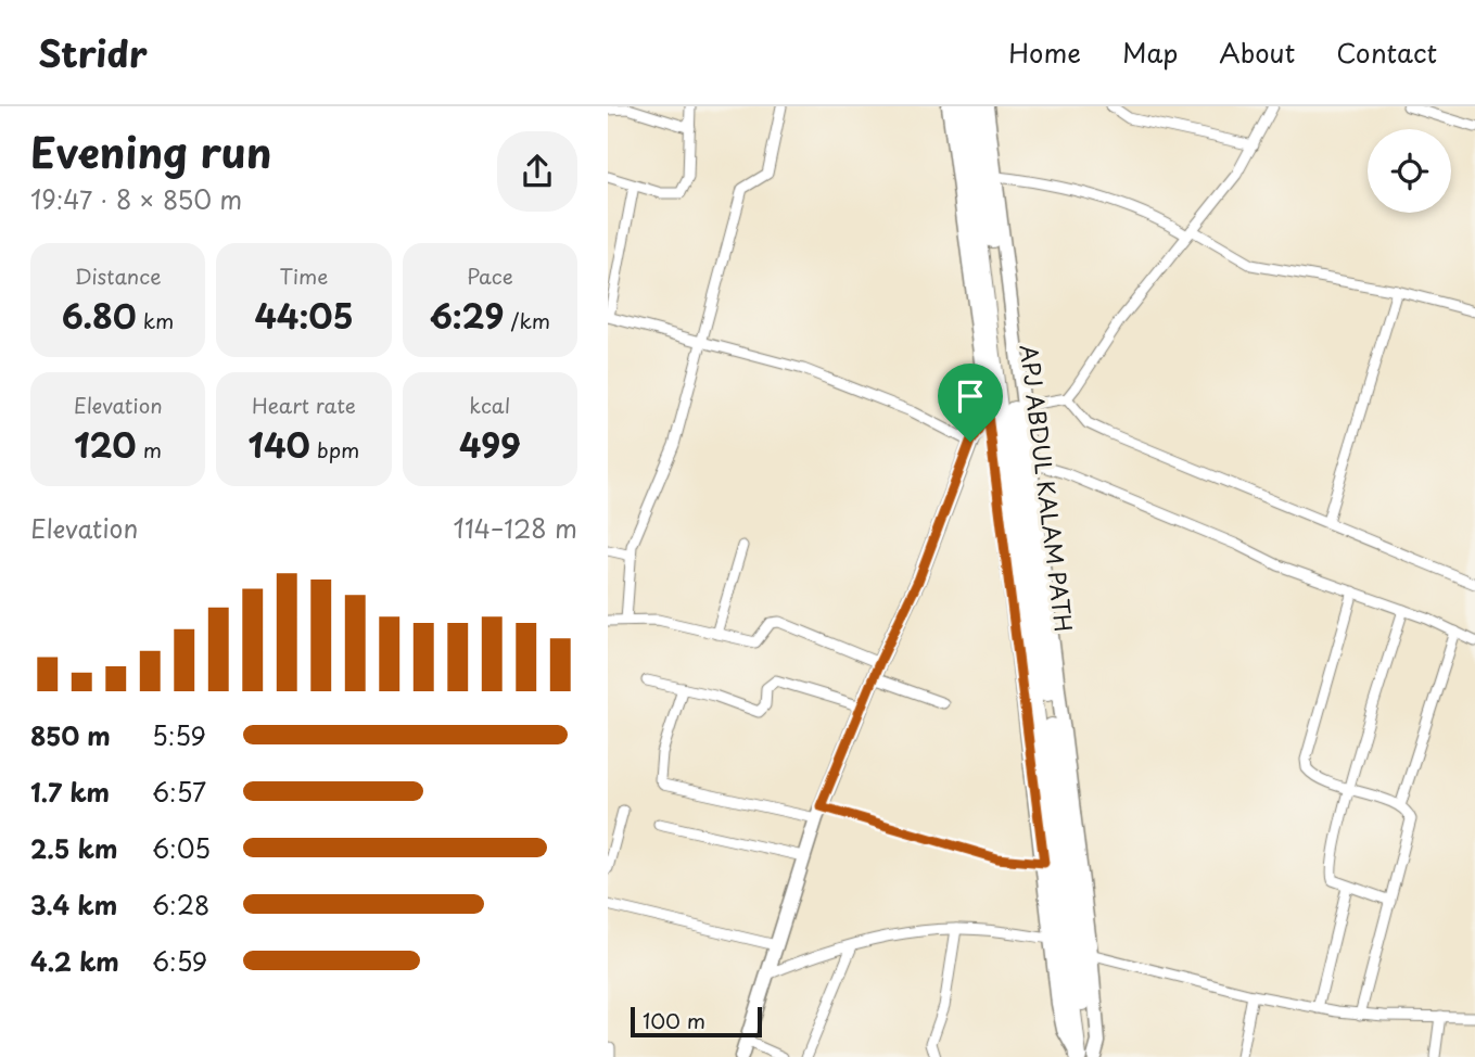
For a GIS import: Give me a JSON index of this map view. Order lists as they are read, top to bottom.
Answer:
{
  "streets": {
    "highway": ["APJ ABDUL KALAM PATH"]
  },
  "scale_bar": "100 m",
  "page": {
    "header": "Stridr",
    "nav": [
      "Home",
      "Map",
      "About",
      "Contact"
    ],
    "heading": ["Evening run", "19:47 · 8 × 850 m"],
    "stats": [
      ["Distance", "6.80 km"],
      ["Time", "44:05"],
      ["Pace", "6:29 /km"],
      ["Elevation", "120 m"],
      ["Heart rate", "140 bpm"],
      ["kcal", "499"]
    ],
    "chart": ["Elevation", "114–128 m"],
    "list": [
      {
        "name": "850 m",
        "note": "5:59"
      },
      {
        "name": "1.7 km",
        "note": "6:57"
      },
      {
        "name": "2.5 km",
        "note": "6:05"
      },
      {
        "name": "3.4 km",
        "note": "6:28"
      },
      {
        "name": "4.2 km",
        "note": "6:59"
      }
    ],
    "scale": "100 m"
  }
}
